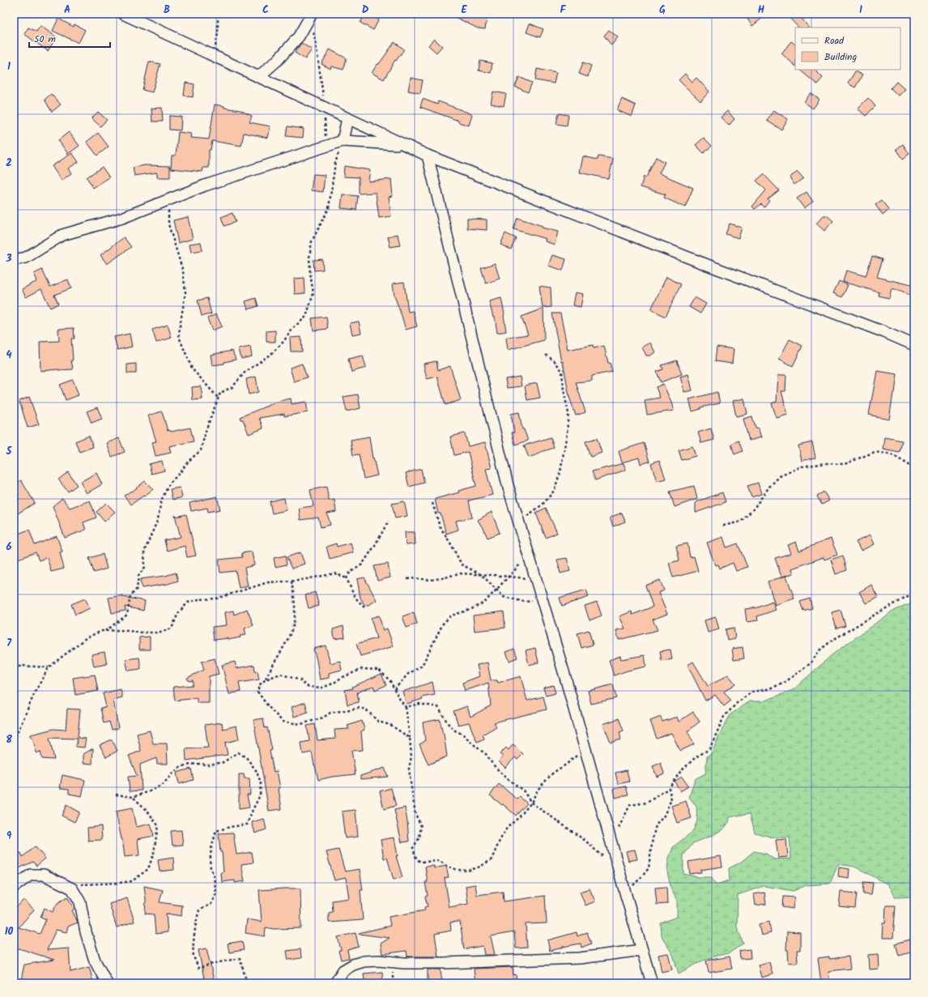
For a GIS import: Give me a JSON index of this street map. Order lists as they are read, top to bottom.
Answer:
{
  "legend": ["Road", "Building"],
  "scale_bar": "50 m",
  "grid": {
    "columns": [
      "A",
      "B",
      "C",
      "D",
      "E",
      "F",
      "G",
      "H",
      "I"
    ],
    "rows": [
      "1",
      "2",
      "3",
      "4",
      "5",
      "6",
      "7",
      "8",
      "9",
      "10"
    ]
  }
}
